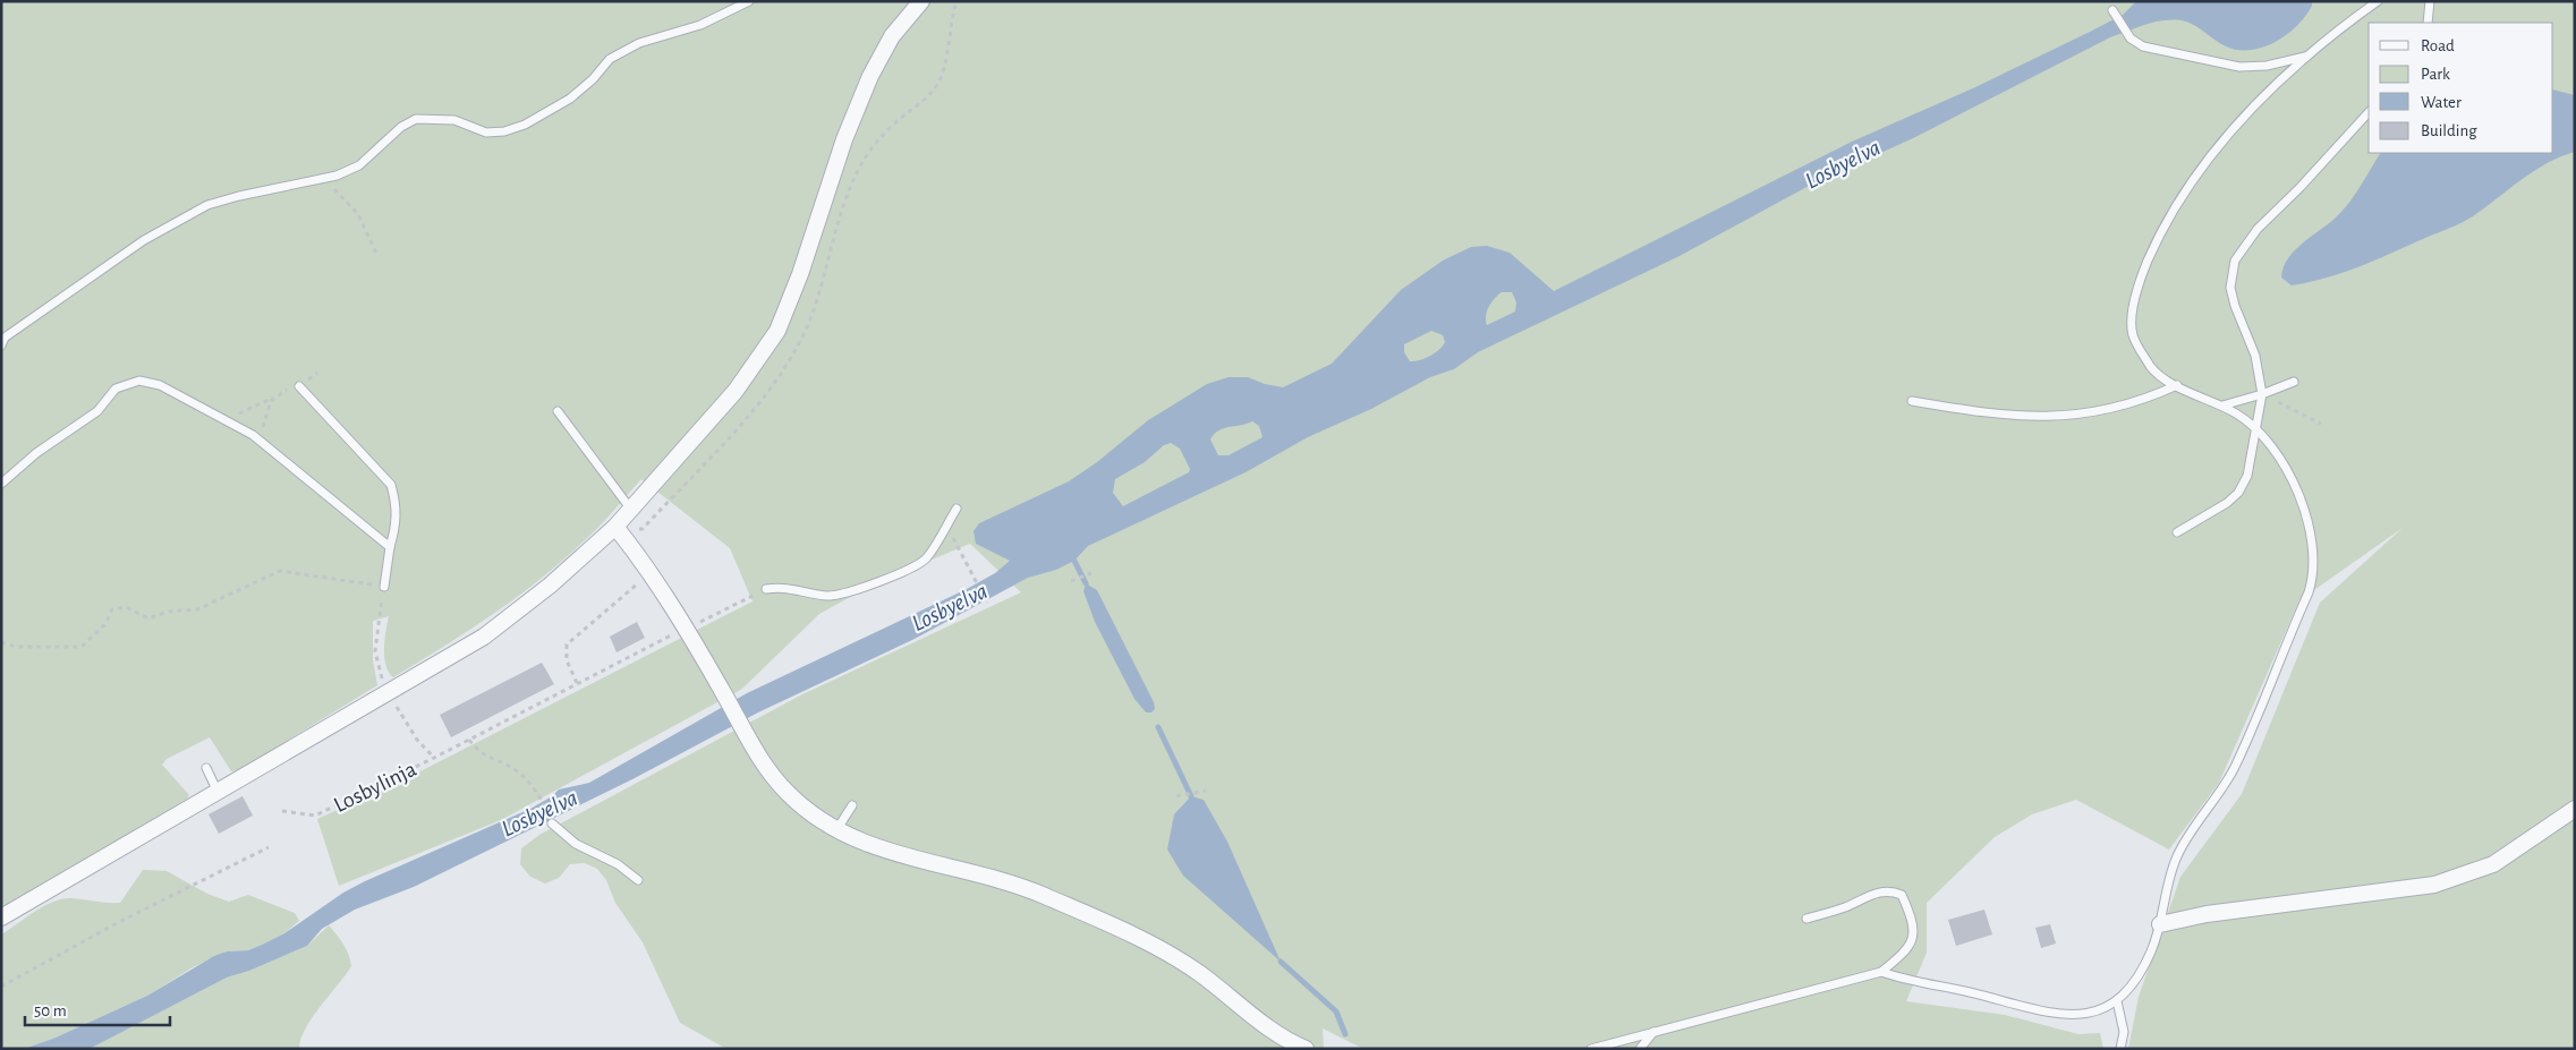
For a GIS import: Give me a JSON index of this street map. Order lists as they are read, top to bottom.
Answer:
{
  "streets": {
    "path": ["Losbylinja"]
  },
  "water": ["Losbyelva"],
  "legend": [
    "Road",
    "Park",
    "Water",
    "Building"
  ],
  "scale_bar": "50 m"
}
